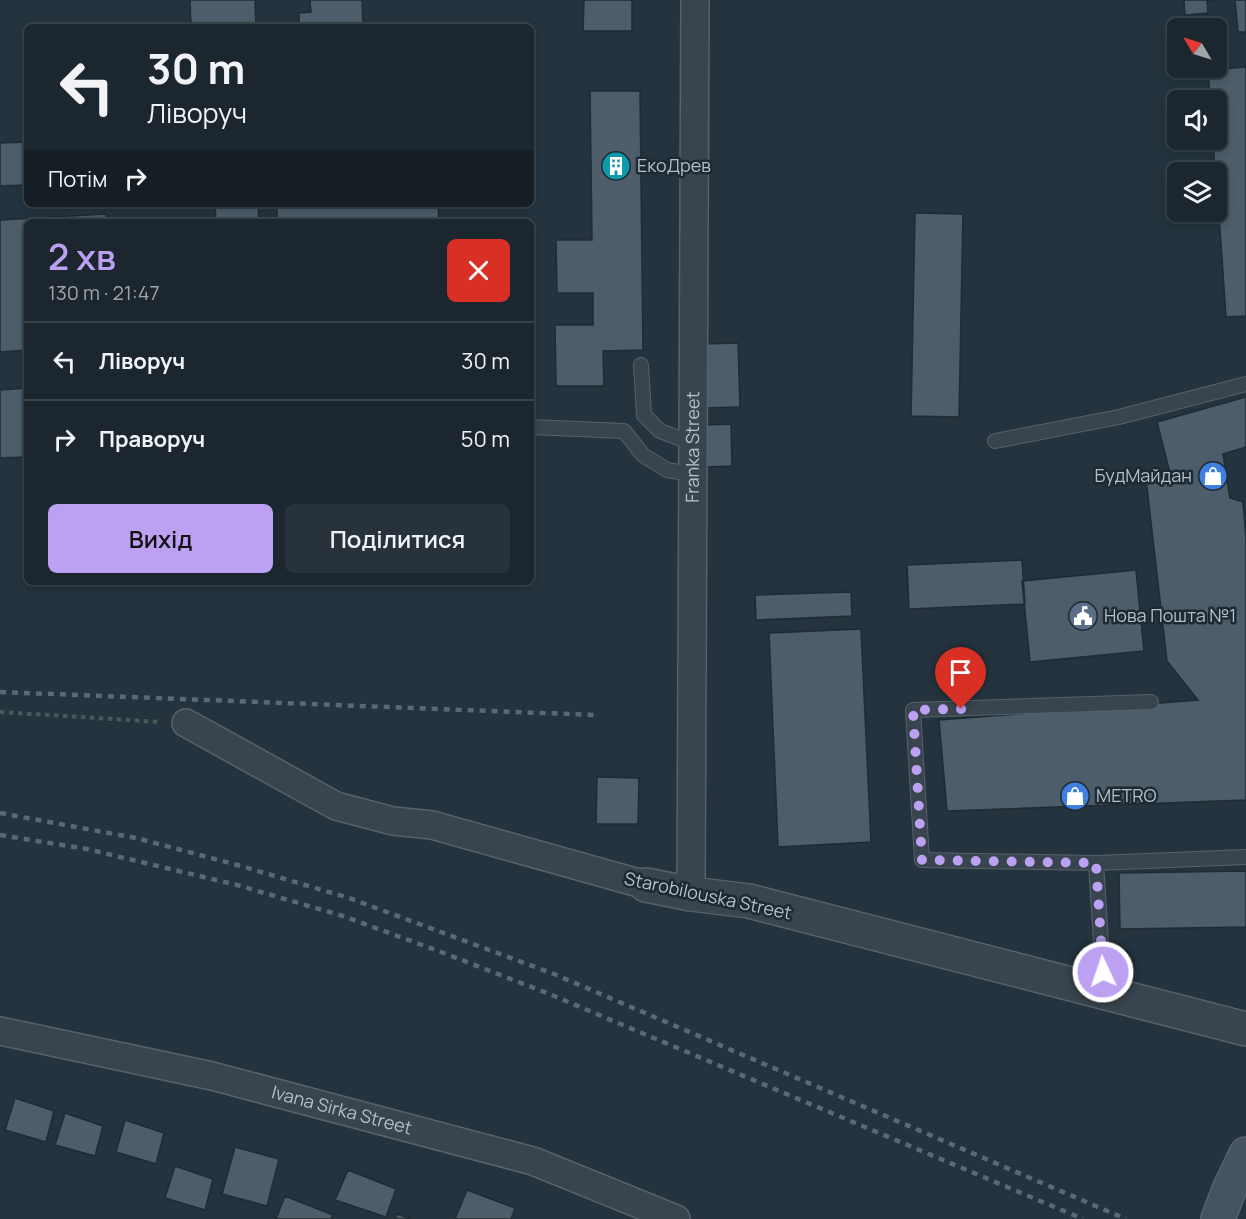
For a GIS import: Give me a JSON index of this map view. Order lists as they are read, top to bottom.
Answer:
{
  "streets": {
    "street": ["Franka Street", "Starobilouska Street", "Ivana Sirka Street"]
  },
  "crossings": [
    ["Franka Street", "Starobilouska Street"]
  ],
  "places": {
    "building": ["ЕкоДрев"],
    "shop": ["БудМайдан", "METRO"],
    "public building": ["Нова Пошта №1"]
  },
  "north": "top left",
  "page": {
    "turn": ["30 m", "Ліворуч"],
    "then": "Потім",
    "heading": ["2 хв", "130 m · 21:47"],
    "list": [
      {
        "name": "Ліворуч",
        "value": "30 m"
      },
      {
        "name": "Праворуч",
        "value": "50 m"
      }
    ],
    "buttons": ["Вихід", "Поділитися"]
  }
}
